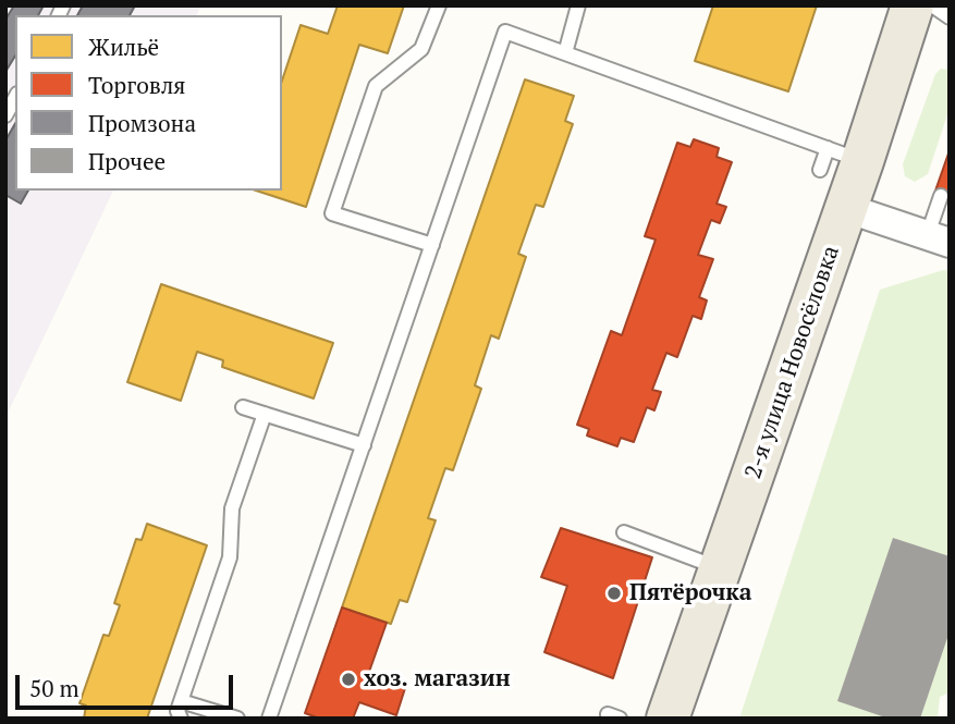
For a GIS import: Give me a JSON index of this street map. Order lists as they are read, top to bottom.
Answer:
{
  "streets": {
    "main road": ["2-я улица Новосёловка"]
  },
  "places": ["Пятёрочка", "хоз. магазин"],
  "legend": [
    "Жильё",
    "Торговля",
    "Промзона",
    "Прочее"
  ],
  "scale_bar": "50 m"
}
